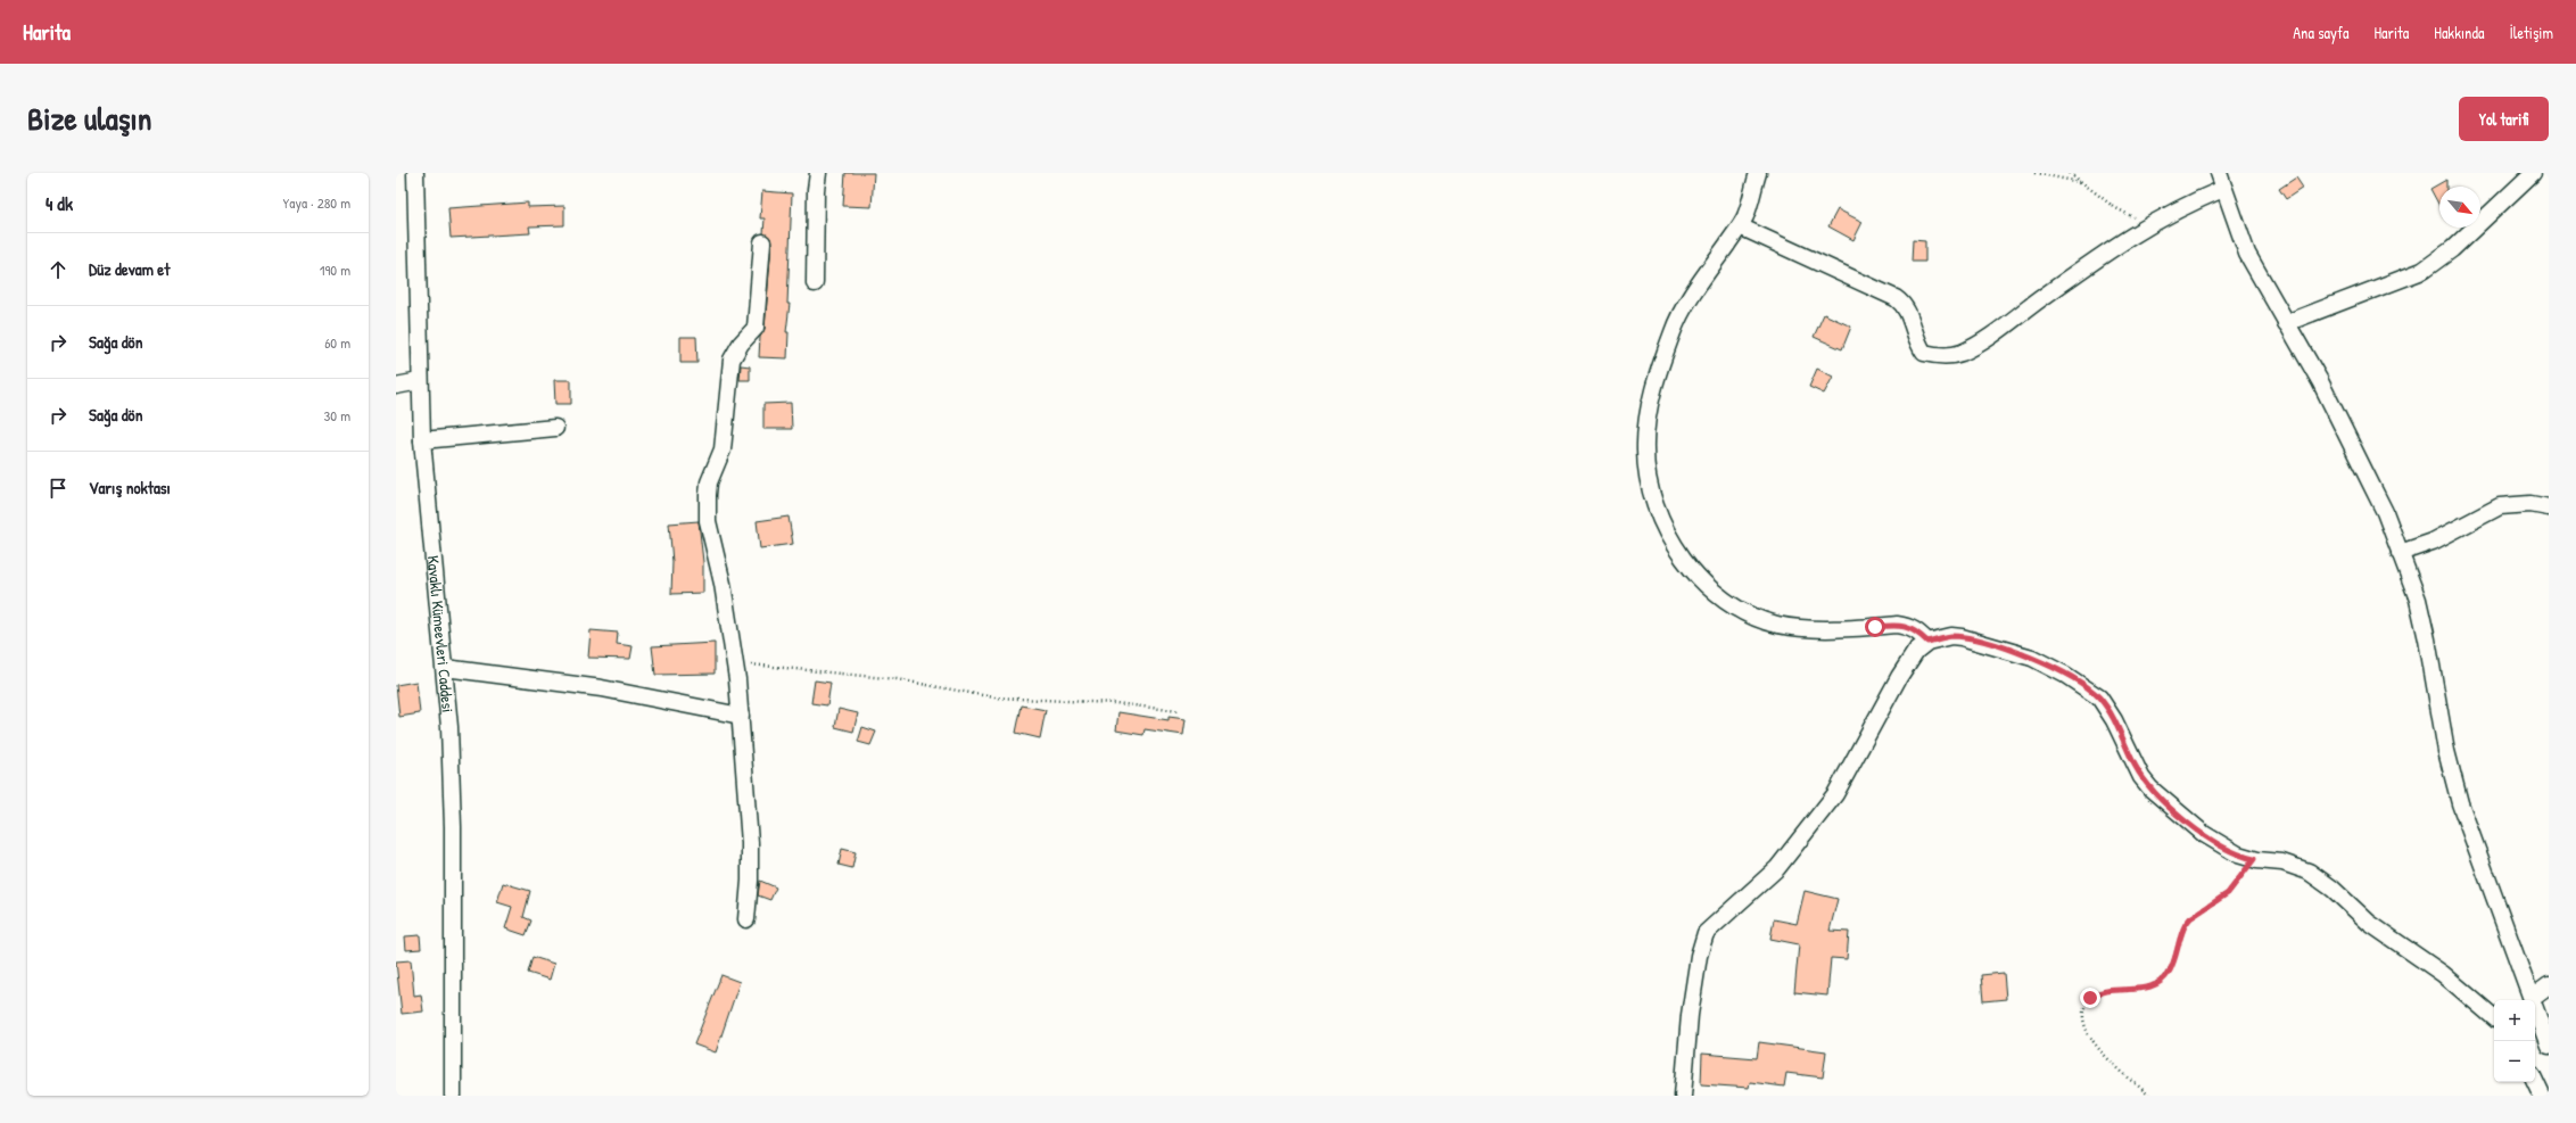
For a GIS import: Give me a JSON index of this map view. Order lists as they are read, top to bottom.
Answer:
{
  "streets": {
    "street": ["Kavaklı Kümeevleri Caddesi"]
  },
  "north": "bottom right",
  "page": {
    "header": "Harita",
    "nav": [
      "Ana sayfa",
      "Harita",
      "Hakkında",
      "İletişim"
    ],
    "title": "Bize ulaşın",
    "buttons": "Yol tarifi",
    "heading": ["4 dk", "Yaya · 280 m"],
    "list": [
      ["Düz devam et", "190 m"],
      ["Sağa dön", "60 m"],
      ["Sağa dön", "30 m"],
      "Varış noktası"
    ],
    "map_buttons": ["+", "−"]
  }
}
